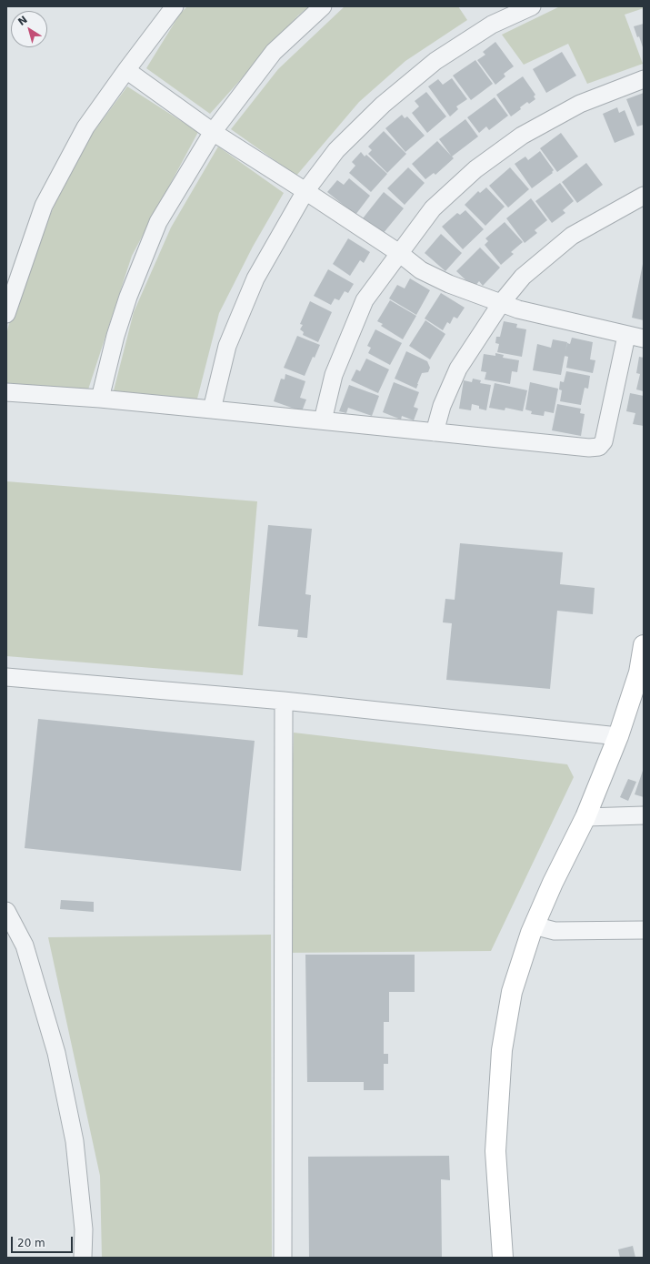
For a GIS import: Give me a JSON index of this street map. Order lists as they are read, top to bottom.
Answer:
{
  "scale_bar": "20 m",
  "north": "top left"
}
